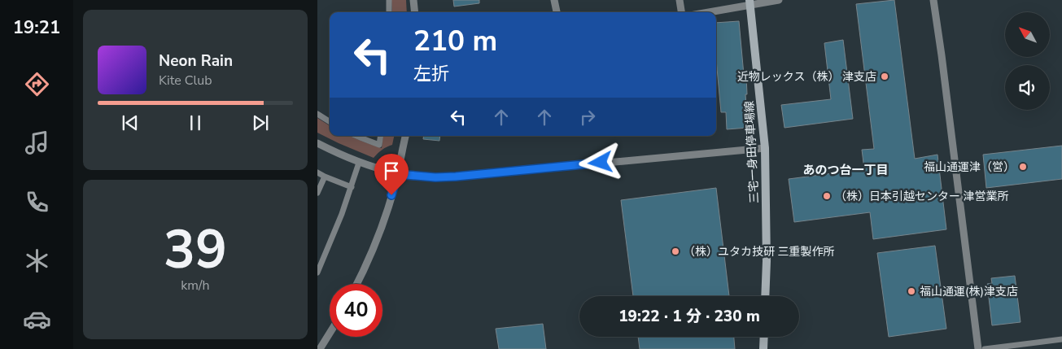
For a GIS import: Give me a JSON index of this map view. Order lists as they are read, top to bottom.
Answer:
{
  "streets": {
    "main road": ["三宅一身田停車場線"]
  },
  "districts": ["あのつ台一丁目"],
  "places": [
    "近物レックス（株） 津支店",
    "福山通運津（営）",
    "（株）日本引越センター 津営業所",
    "（株）ユタカ技研 三重製作所",
    "福山通運(株)津支店"
  ],
  "north": "top left",
  "page": {
    "tabs": "19:21",
    "turn": ["210 m", "左折"],
    "song": ["Neon Rain", "Kite Club"],
    "tile": ["39", "km/h"],
    "limit": "40",
    "trip": "19:22 · 1 分 · 230 m"
  }
}
